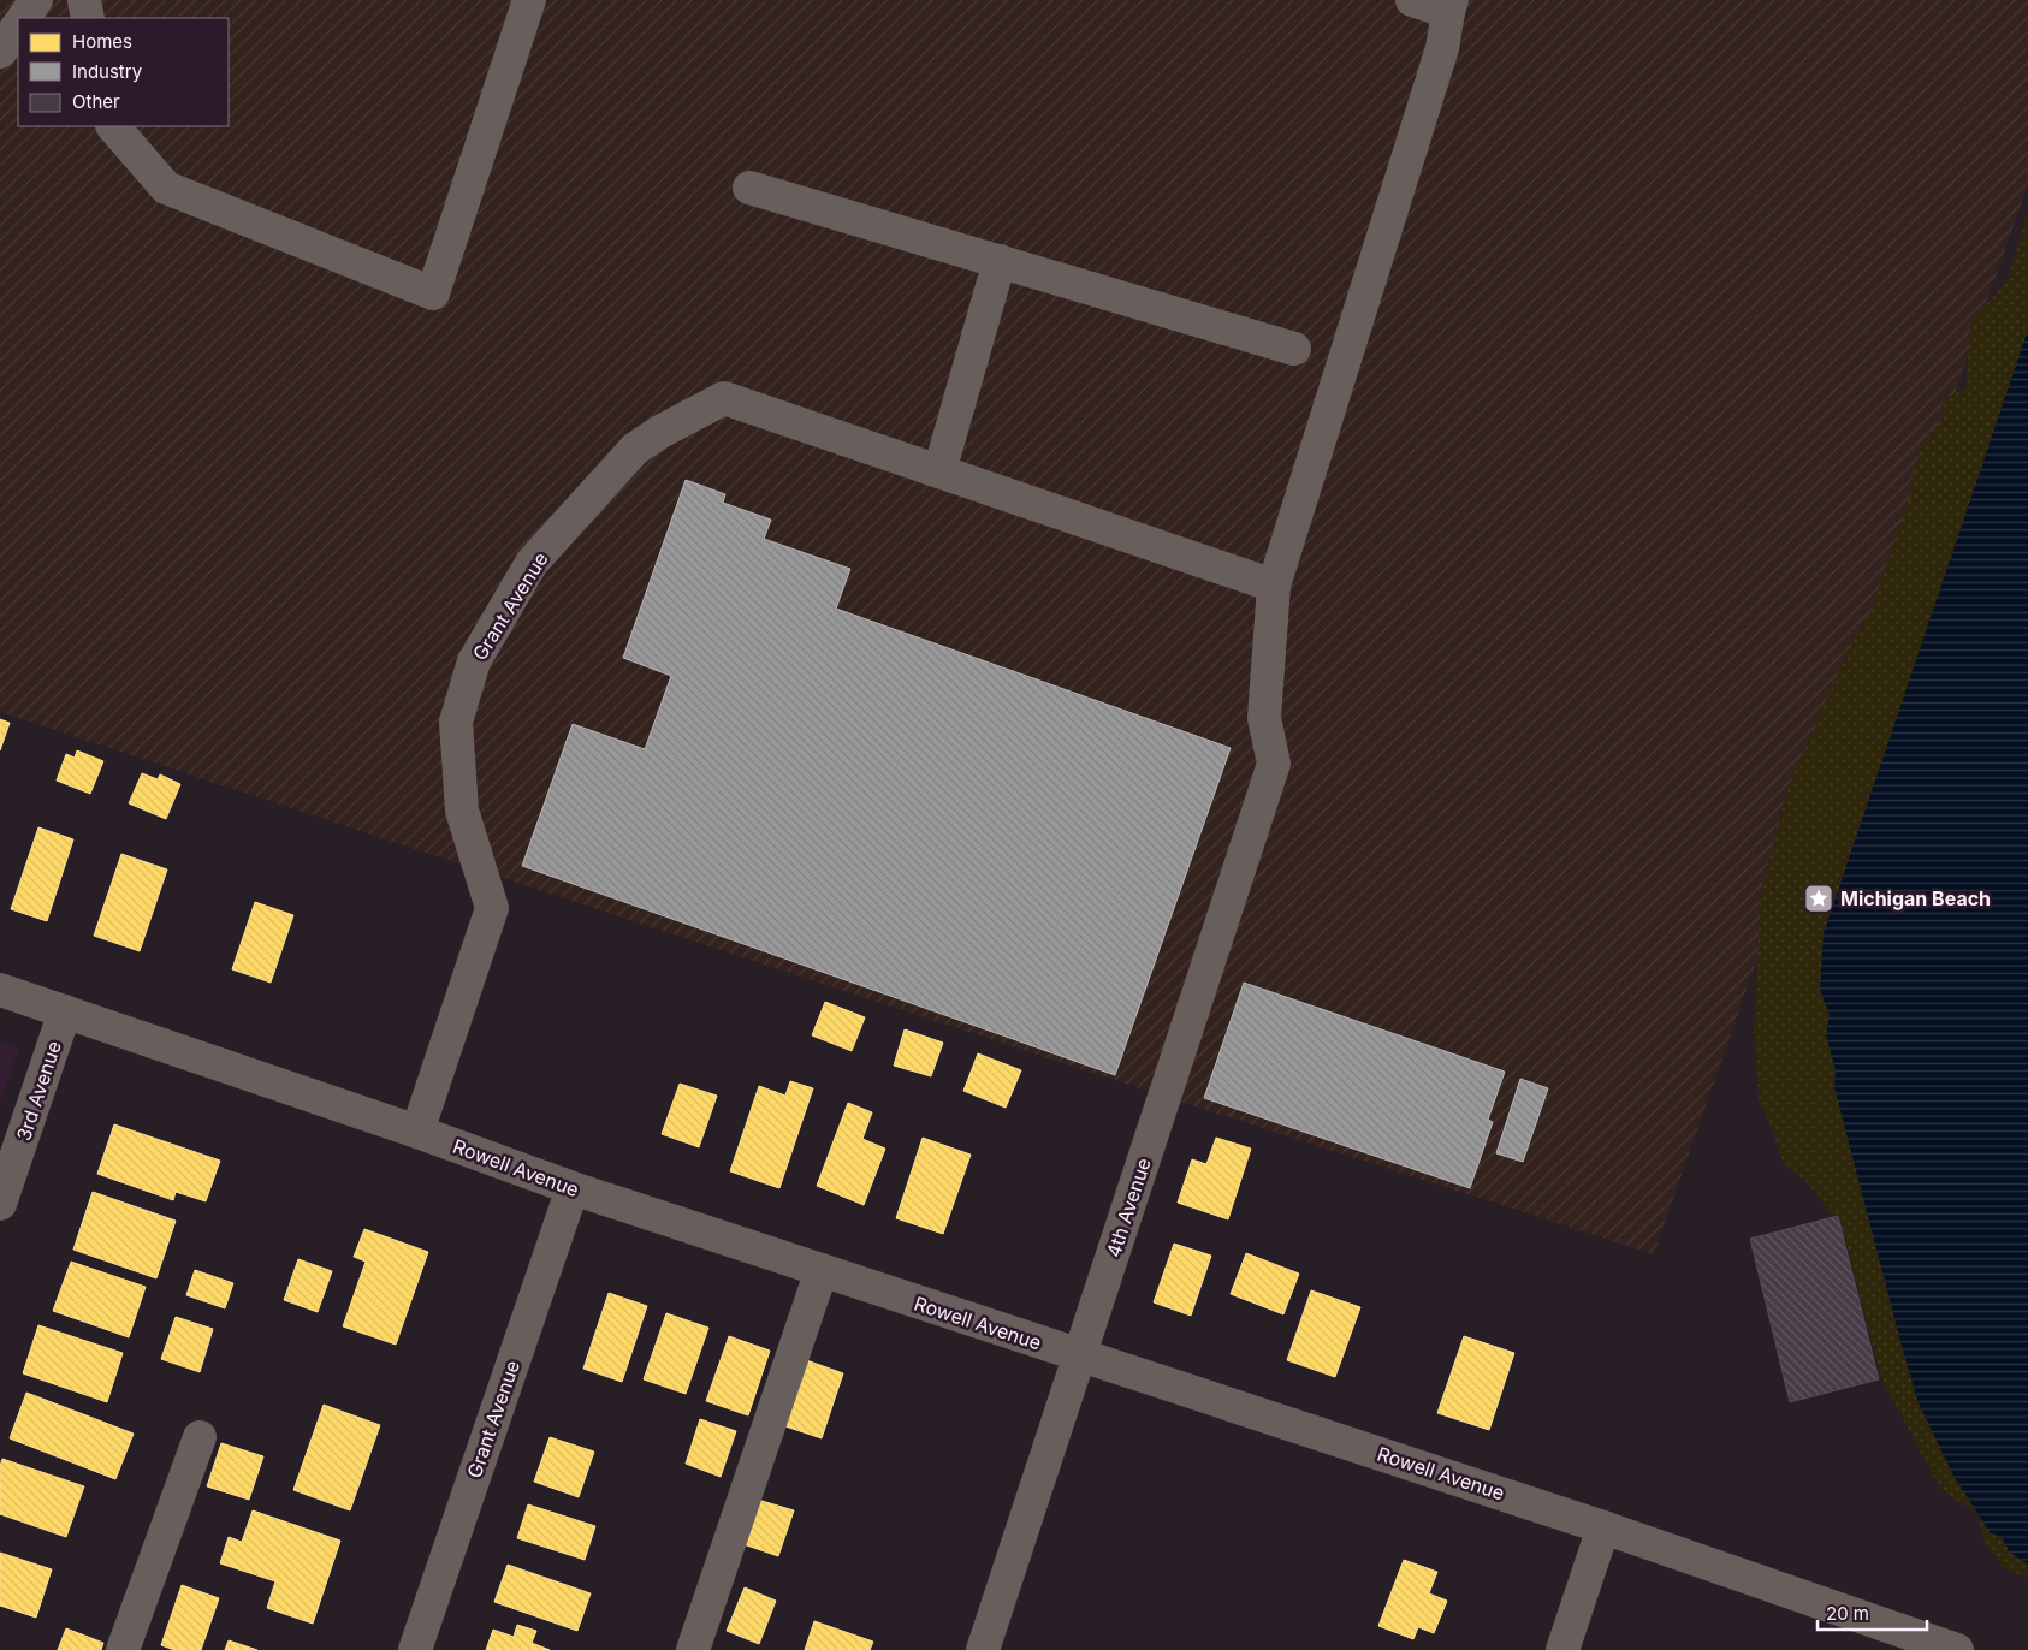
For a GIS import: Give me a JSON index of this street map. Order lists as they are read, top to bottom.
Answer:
{
  "streets": {
    "street": [
      "Grant Avenue",
      "3rd Avenue",
      "Rowell Avenue",
      "4th Avenue"
    ]
  },
  "crossings": [
    ["Grant Avenue", "Rowell Avenue"],
    ["3rd Avenue", "Rowell Avenue"],
    ["Rowell Avenue", "4th Avenue"]
  ],
  "places": {
    "place": ["Michigan Beach"]
  },
  "legend": ["Homes", "Industry", "Other"],
  "scale_bar": "20 m"
}
